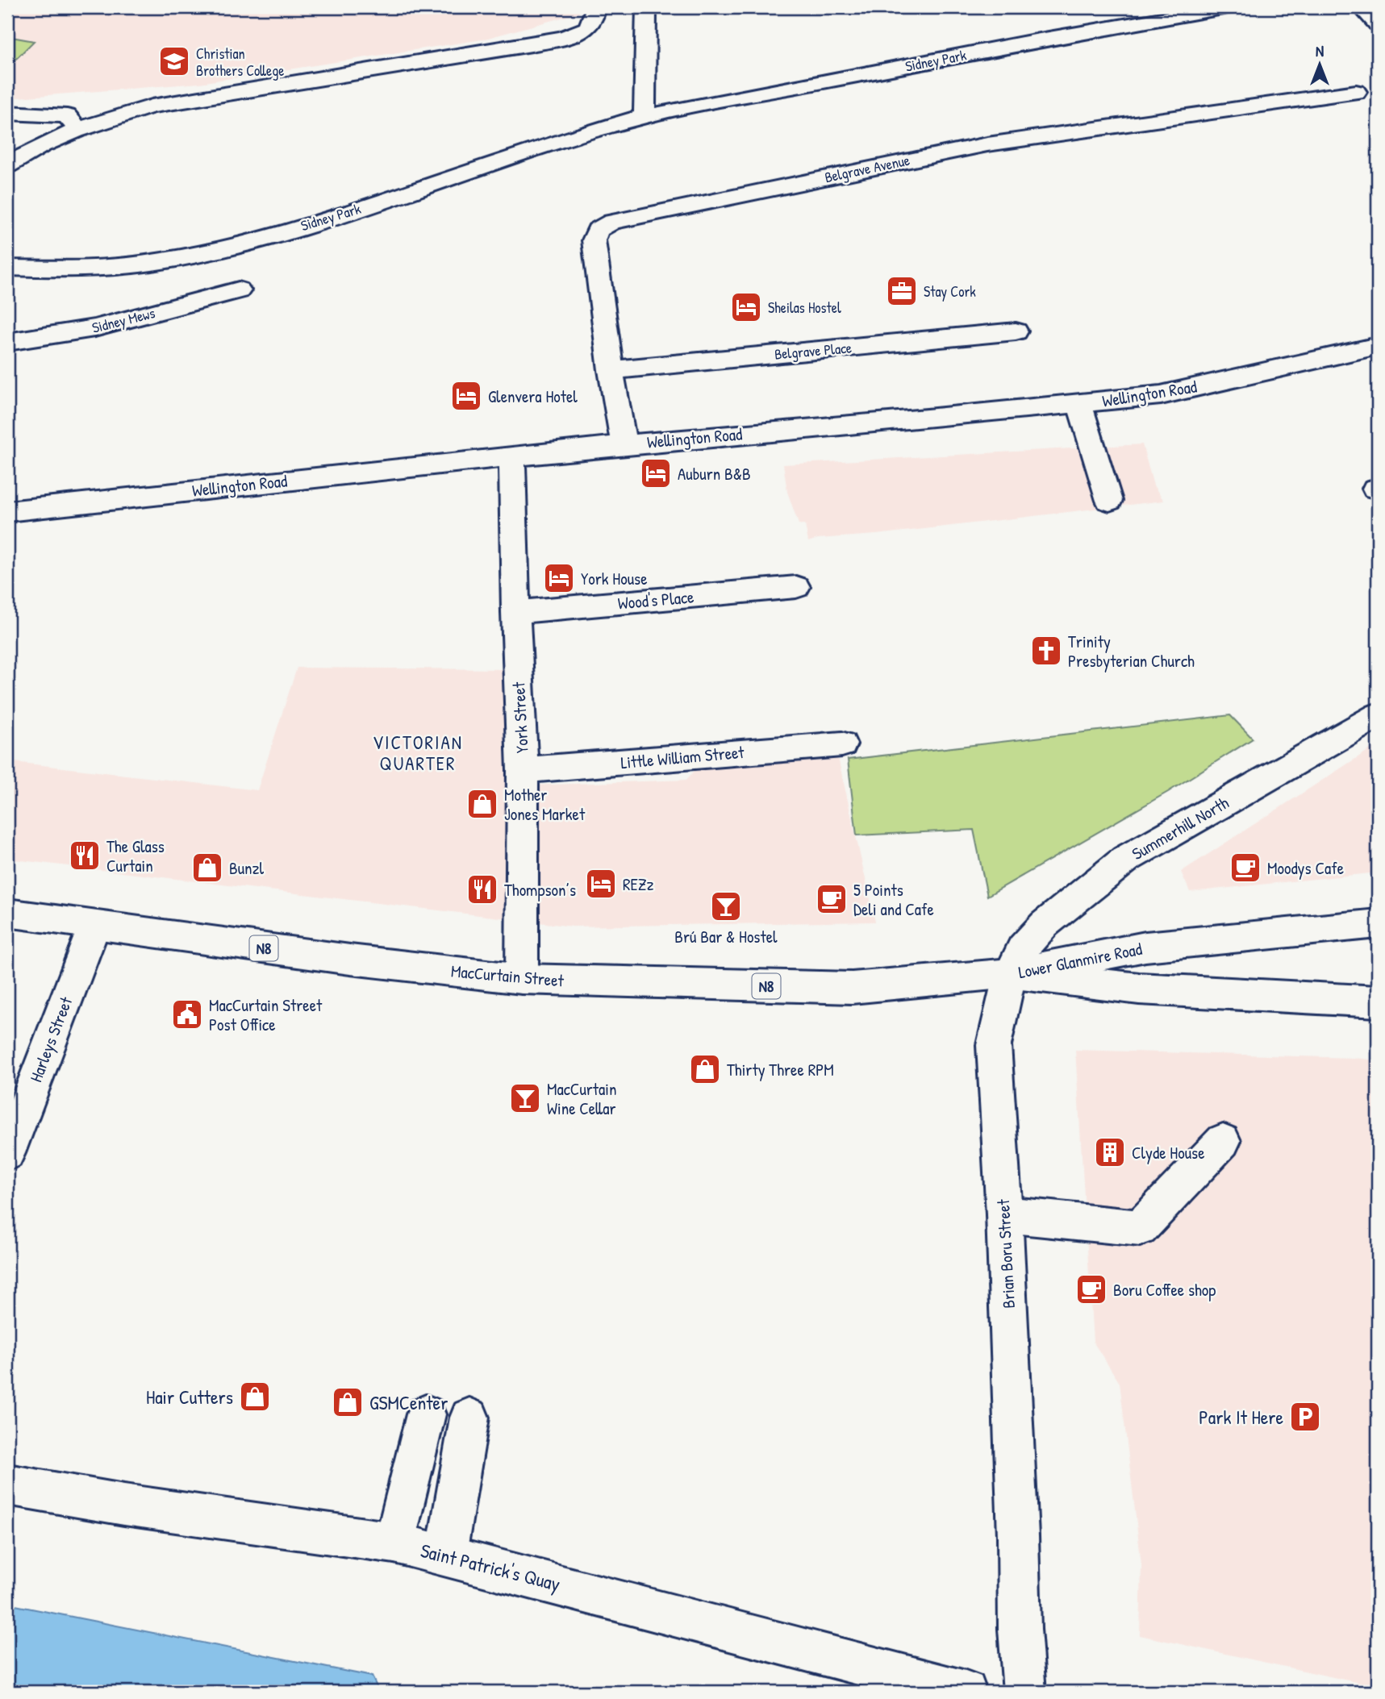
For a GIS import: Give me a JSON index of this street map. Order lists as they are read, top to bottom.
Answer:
{
  "streets": {
    "main road": [
      "Sidney Park",
      "Belgrave Avenue",
      "Sidney Mews",
      "Belgrave Place",
      "Wellington Road",
      "Wood's Place",
      "York Street",
      "Little William Street",
      "Summerhill North",
      "N8",
      "Lower Glanmire Road",
      "MacCurtain Street",
      "Harleys Street",
      "Brian Boru Street",
      "Saint Patrick's Quay"
    ]
  },
  "crossings": [
    ["Belgrave Avenue", "Belgrave Place"],
    ["Belgrave Avenue", "Wellington Road"],
    ["Wellington Road", "York Street"],
    ["Wood's Place", "York Street"],
    ["York Street", "Little William Street"],
    ["York Street", "MacCurtain Street"],
    ["Summerhill North", "Lower Glanmire Road"],
    ["Summerhill North", "MacCurtain Street"],
    ["Summerhill North", "Brian Boru Street"],
    ["Lower Glanmire Road", "MacCurtain Street"],
    ["Lower Glanmire Road", "Brian Boru Street"],
    ["MacCurtain Street", "Harleys Street"],
    ["MacCurtain Street", "Brian Boru Street"]
  ],
  "districts": ["VICTORIAN QUARTER"],
  "places": {
    "school or university": ["Christian Brothers College"],
    "office": ["Stay Cork"],
    "hotel": [
      "Sheilas Hostel",
      "Glenvera Hotel",
      "Auburn B&B",
      "York House",
      "REZz"
    ],
    "church": ["Trinity Presbyterian Church"],
    "shop": [
      "Mother Jones Market",
      "Bunzl",
      "Thirty Three RPM",
      "Hair Cutters",
      "GSMCenter"
    ],
    "restaurant": ["The Glass Curtain", "Thompson’s"],
    "cafe": ["Moodys Cafe", "5 Points Deli and Cafe", "Boru Coffee shop"],
    "bar": ["Brú Bar & Hostel", "MacCurtain Wine Cellar"],
    "public building": ["MacCurtain Street Post Office"],
    "building": ["Clyde House"],
    "parking": ["Park It Here"]
  },
  "north": "top"
}
